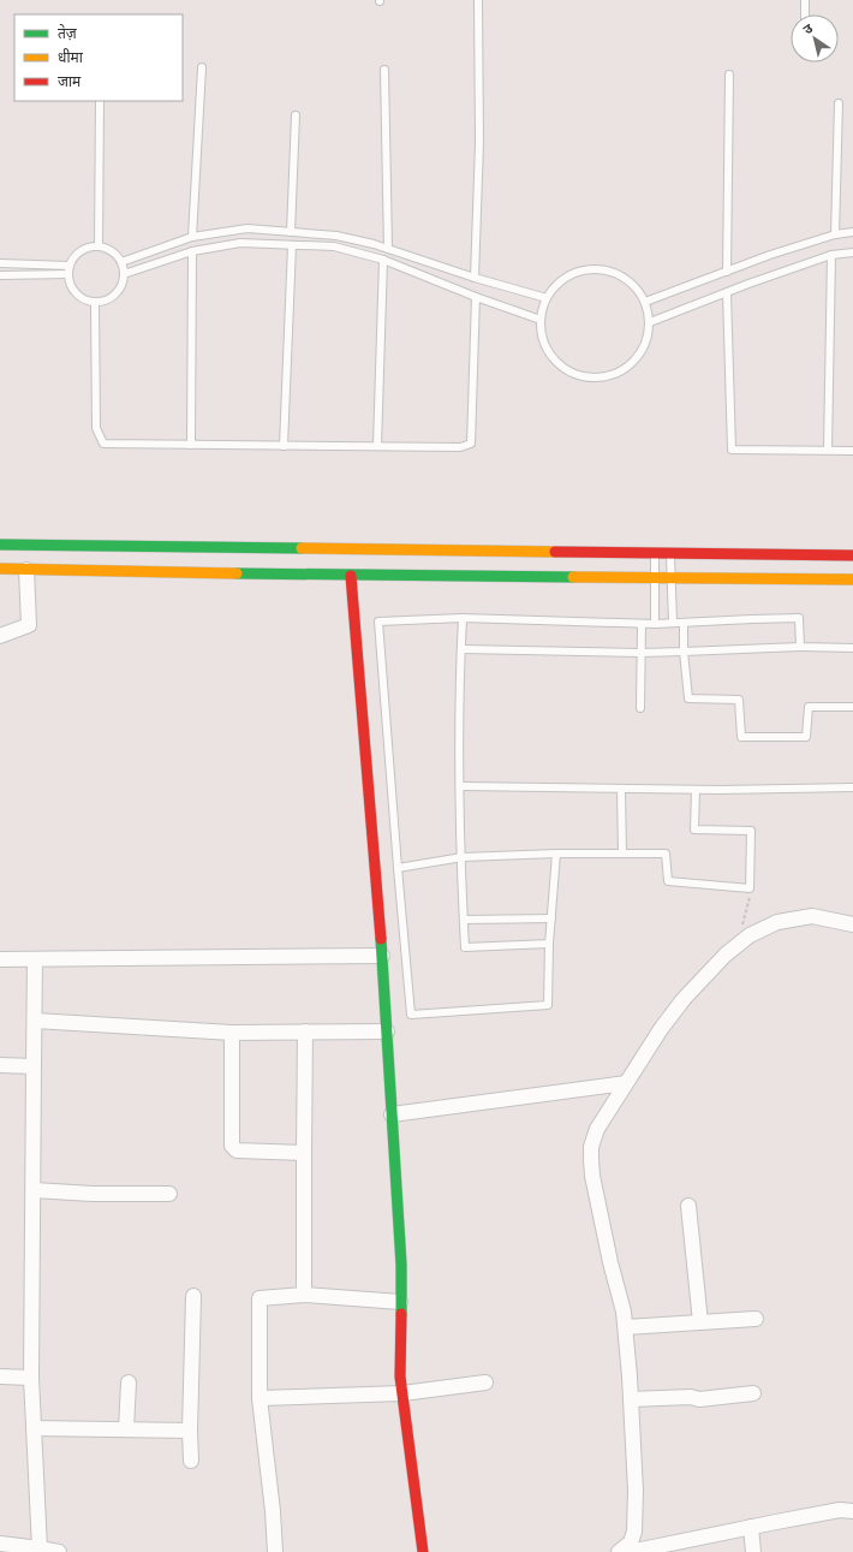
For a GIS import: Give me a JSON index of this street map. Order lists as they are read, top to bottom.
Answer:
{
  "legend": ["तेज़", "धीमा", "जाम"],
  "north": "top left"
}
